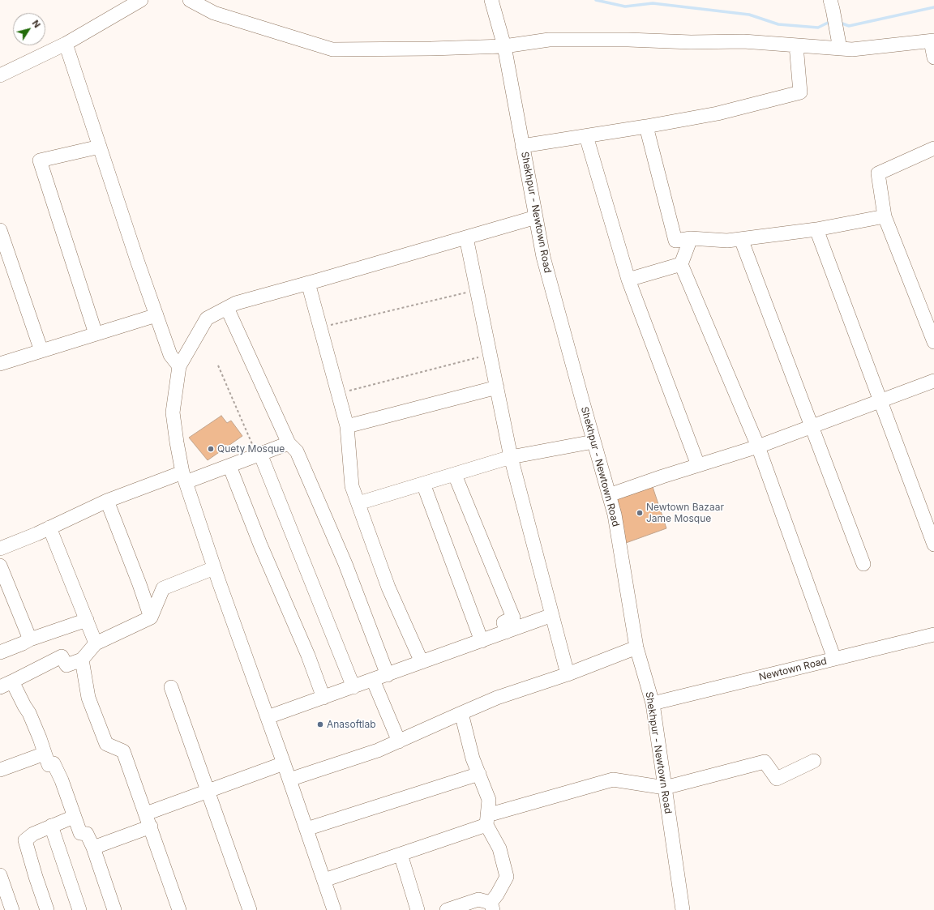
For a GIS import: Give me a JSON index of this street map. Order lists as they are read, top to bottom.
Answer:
{
  "streets": {
    "street": ["Shekhpur - Newtown Road", "Newtown Road"]
  },
  "crossings": [
    ["Shekhpur - Newtown Road", "Newtown Road"]
  ],
  "places": ["Quety Mosque", "Newtown Bazaar Jame Mosque", "Anasoftlab"],
  "north": "top right"
}
